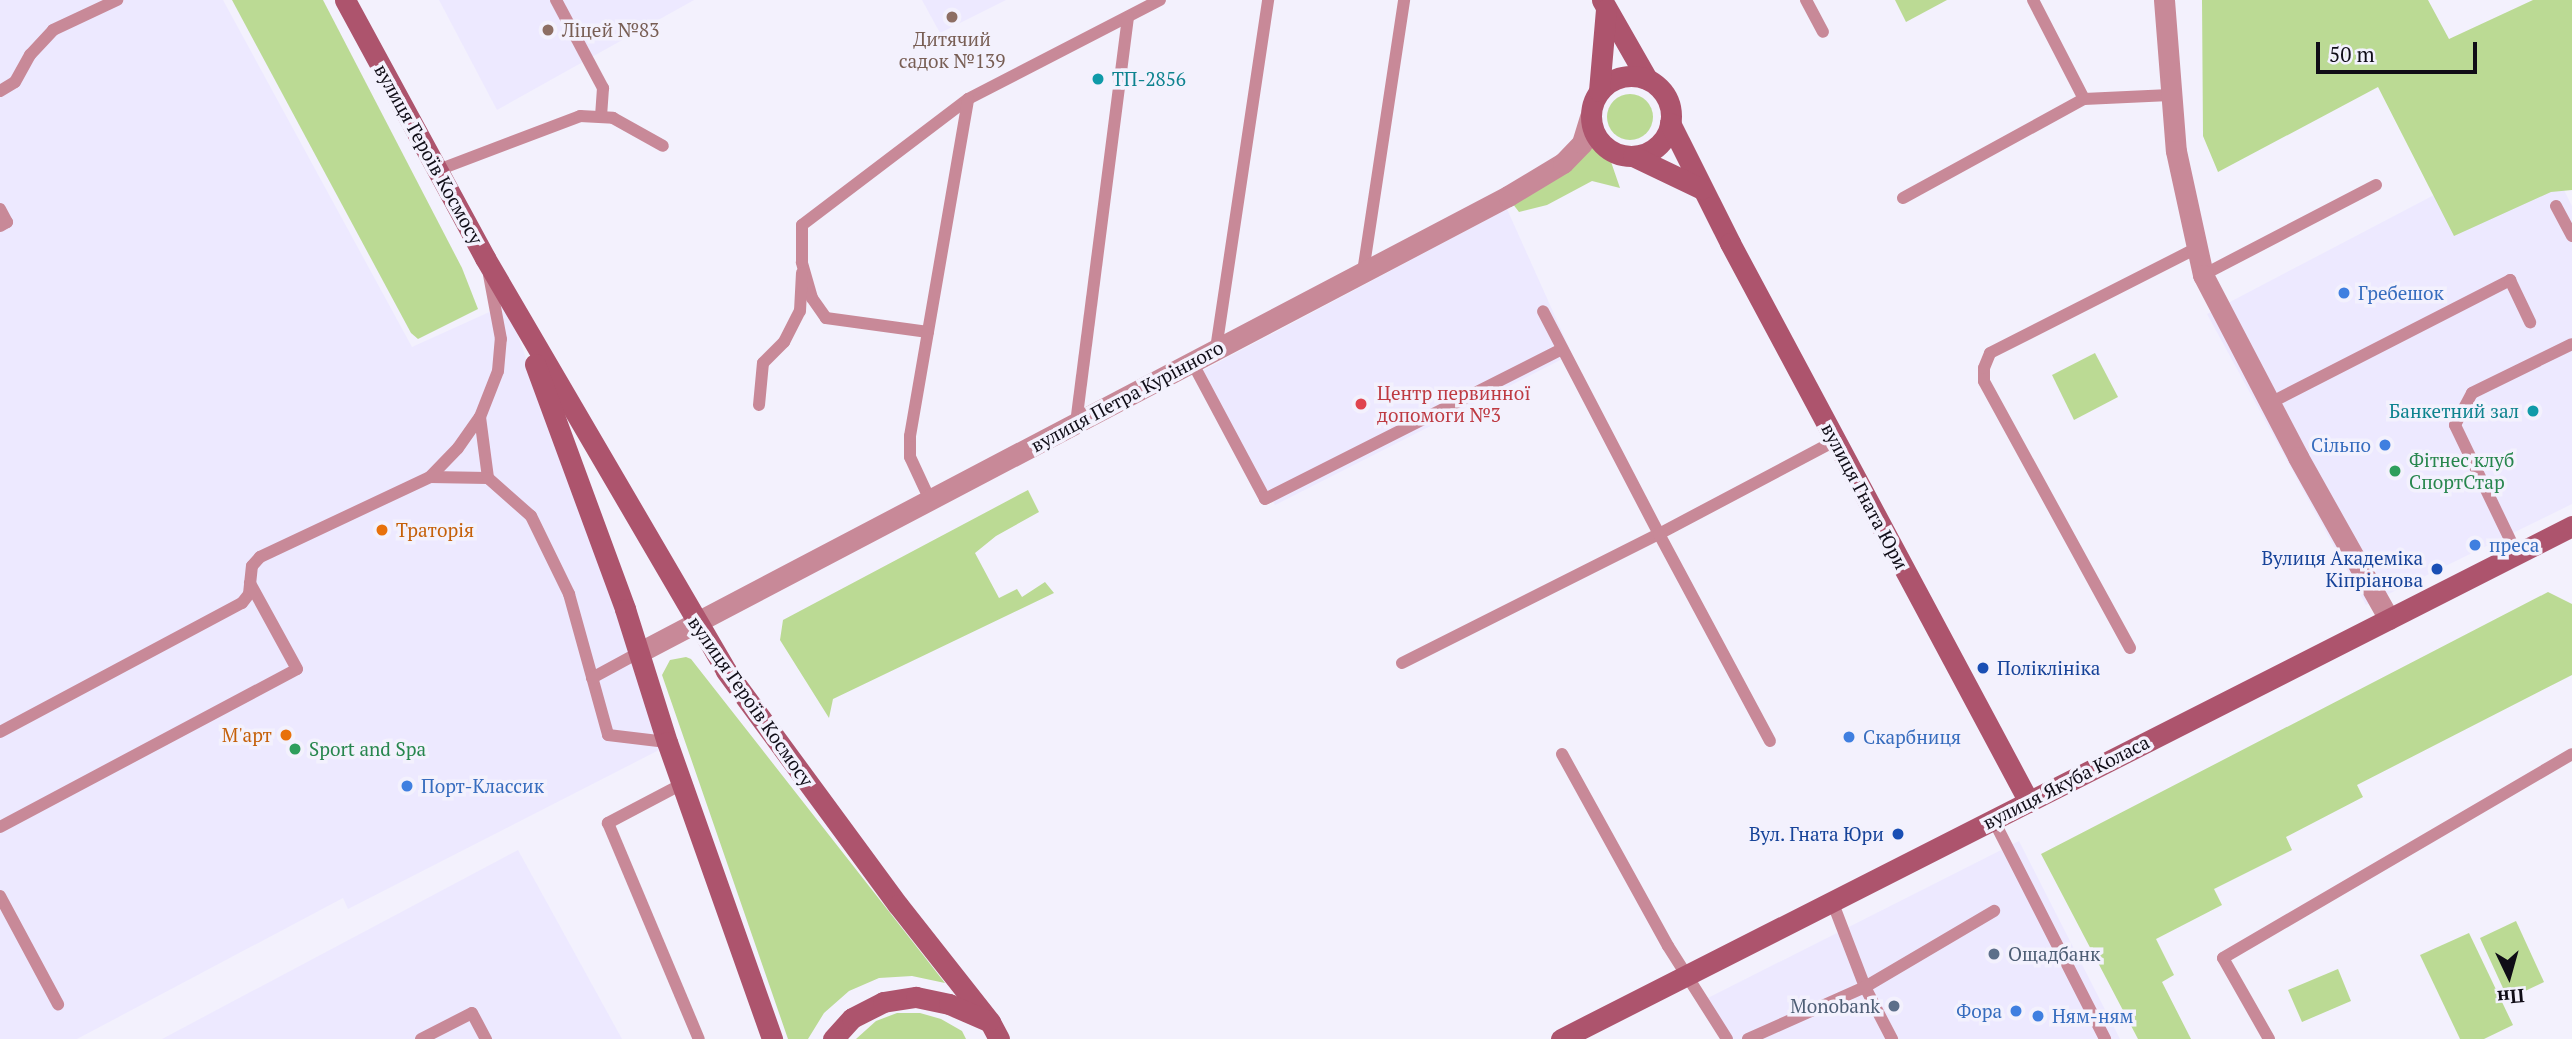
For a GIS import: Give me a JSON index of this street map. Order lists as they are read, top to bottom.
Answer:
{
  "streets": {
    "street": [
      "вулиця Героїв Космосу",
      "вулиця Петра Курінного",
      "вулиця Гната Юри",
      "вулиця Якуба Коласа"
    ]
  },
  "crossings": [
    ["вулиця Героїв Космосу", "вулиця Петра Курінного"],
    ["вулиця Петра Курінного", "вулиця Гната Юри"],
    ["вулиця Гната Юри", "вулиця Якуба Коласа"]
  ],
  "places": [
    "Дитячий садок №139",
    "Ліцей №83",
    "ТП-2856",
    "Гребешок",
    "Центр первинної допомоги №3",
    "Банкетний зал",
    "Сільпо",
    "Фітнес клуб СпортСтар",
    "Траторія",
    "преса",
    "Вулиця Академіка Кіпріанова",
    "Поліклініка",
    "М'арт",
    "Скарбниця",
    "Sport and Spa",
    "Порт-Классик",
    "Вул. Гната Юри",
    "Ощадбанк",
    "Monobank",
    "Фора",
    "Ням-ням"
  ],
  "scale_bar": "50 m",
  "north": "bottom"
}
